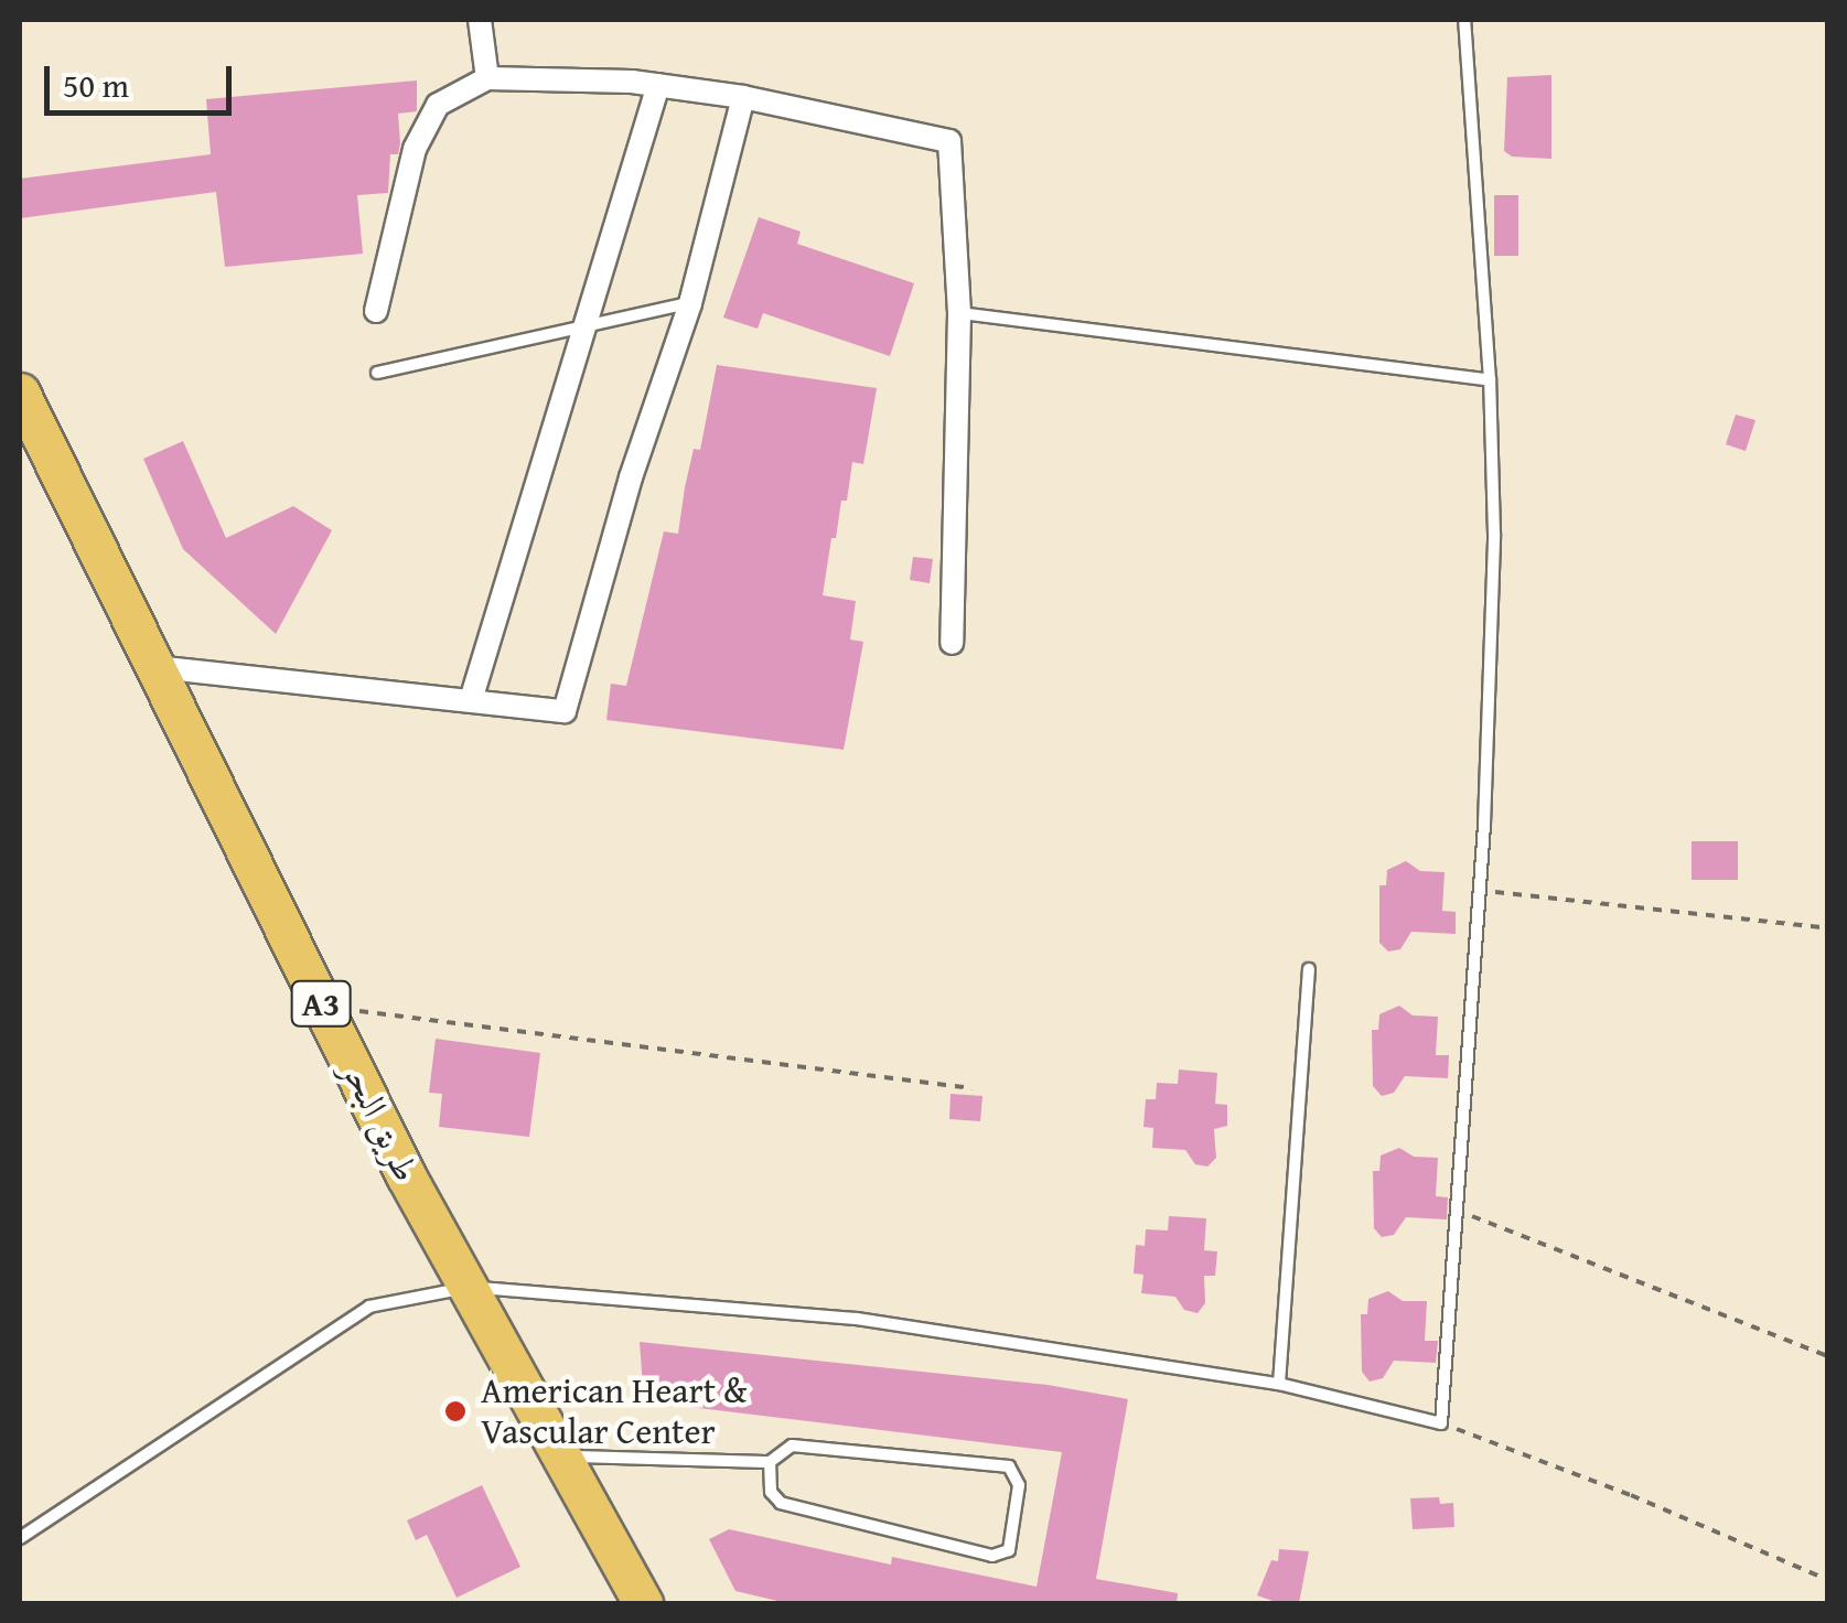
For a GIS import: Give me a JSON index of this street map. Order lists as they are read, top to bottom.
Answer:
{
  "streets": {
    "highway": ["A3", "طريق البحر"]
  },
  "places": ["American Heart & Vascular Center"],
  "scale_bar": "50 m"
}
